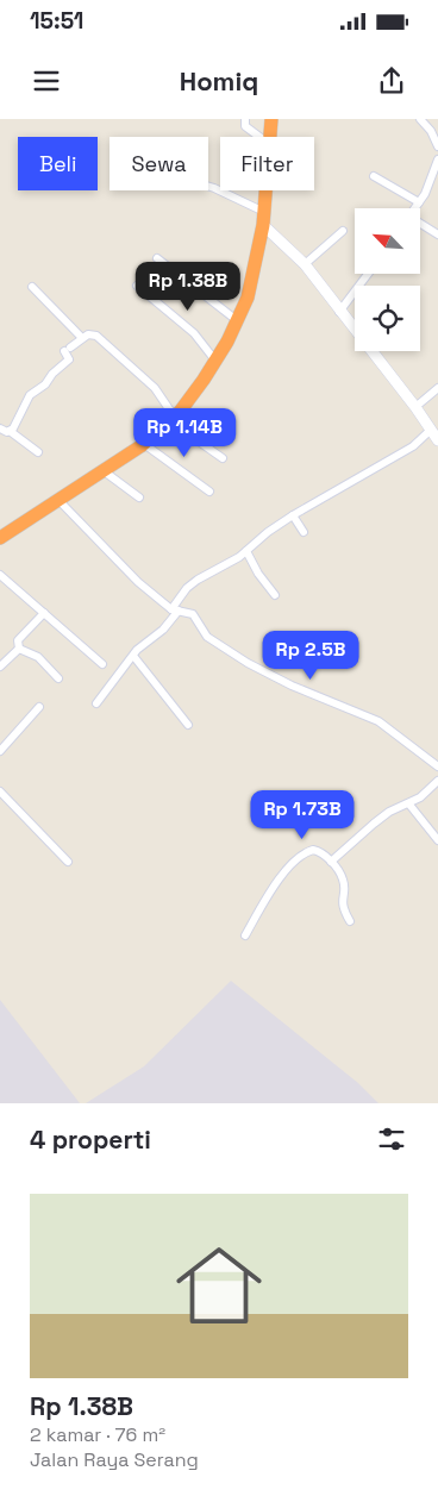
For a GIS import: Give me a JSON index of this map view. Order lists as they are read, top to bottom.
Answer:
{
  "north": "top left",
  "page": {
    "status": "15:51",
    "header": "Homiq",
    "chip": ["Beli", "Sewa", "Filter"],
    "price": [
      "Rp 1.38B",
      "Rp 1.14B",
      "Rp 2.5B",
      "Rp 1.73B"
    ],
    "heading": "4 properti",
    "list": [
      {
        "name": "Rp 1.38B",
        "note": "2 kamar · 76 m² · Jalan Raya Serang"
      }
    ]
  }
}
